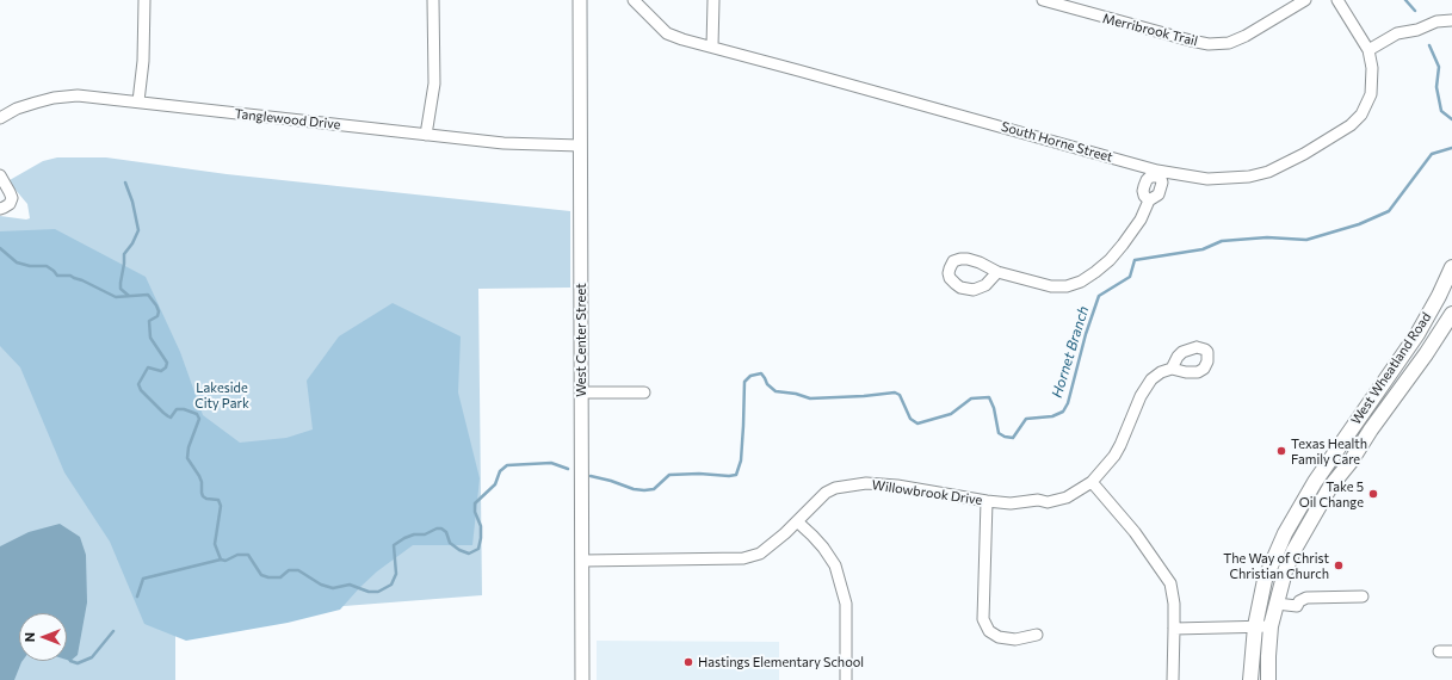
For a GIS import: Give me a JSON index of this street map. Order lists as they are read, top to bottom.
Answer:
{
  "streets": {
    "main road": ["West Wheatland Road"],
    "street": [
      "Merribrook Trail",
      "Tanglewood Drive",
      "South Horne Street",
      "West Center Street",
      "Willowbrook Drive"
    ]
  },
  "crossings": [
    ["Tanglewood Drive", "West Center Street"],
    ["West Center Street", "Willowbrook Drive"]
  ],
  "water": ["Hornet Branch"],
  "parks": ["Lakeside City Park"],
  "places": [
    "Texas Health Family Care",
    "Take 5 Oil Change",
    "The Way of Christ Christian Church",
    "Hastings Elementary School"
  ],
  "north": "left"
}
